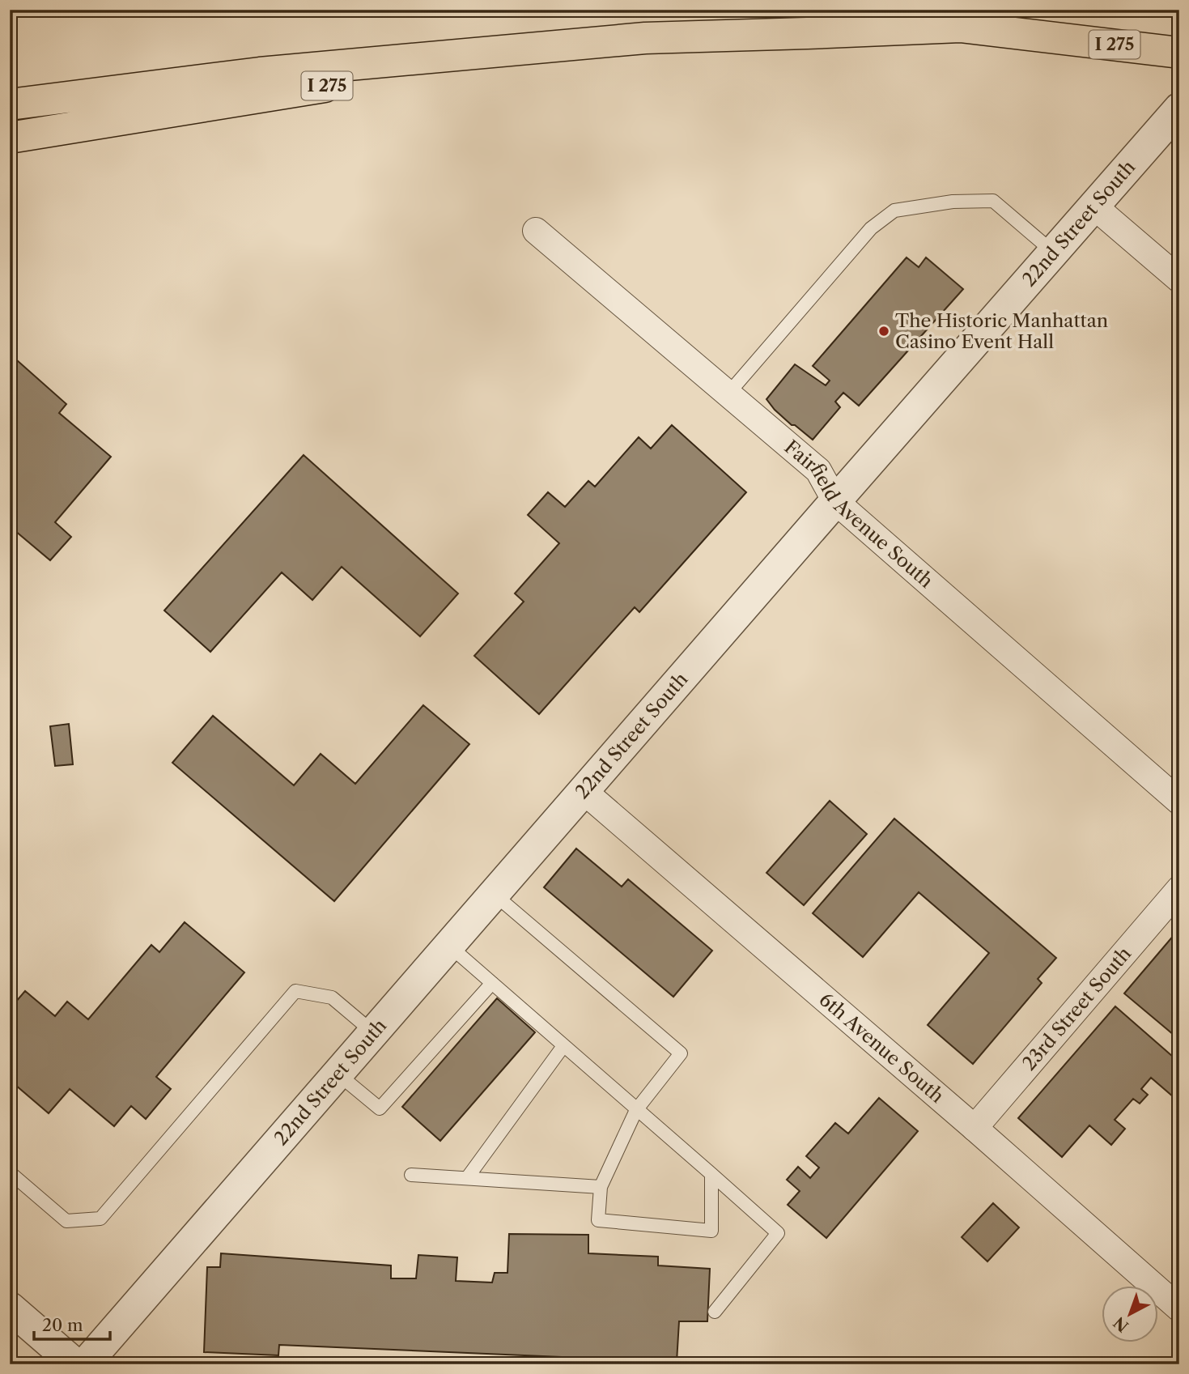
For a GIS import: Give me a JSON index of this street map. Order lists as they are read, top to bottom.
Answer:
{
  "streets": {
    "highway": ["I 275"],
    "street": [
      "22nd Street South",
      "Fairfield Avenue South",
      "23rd Street South",
      "6th Avenue South"
    ]
  },
  "crossings": [
    ["22nd Street South", "Fairfield Avenue South"],
    ["22nd Street South", "6th Avenue South"],
    ["23rd Street South", "6th Avenue South"]
  ],
  "places": ["The Historic Manhattan Casino Event Hall"],
  "scale_bar": "20 m",
  "north": "bottom left"
}
